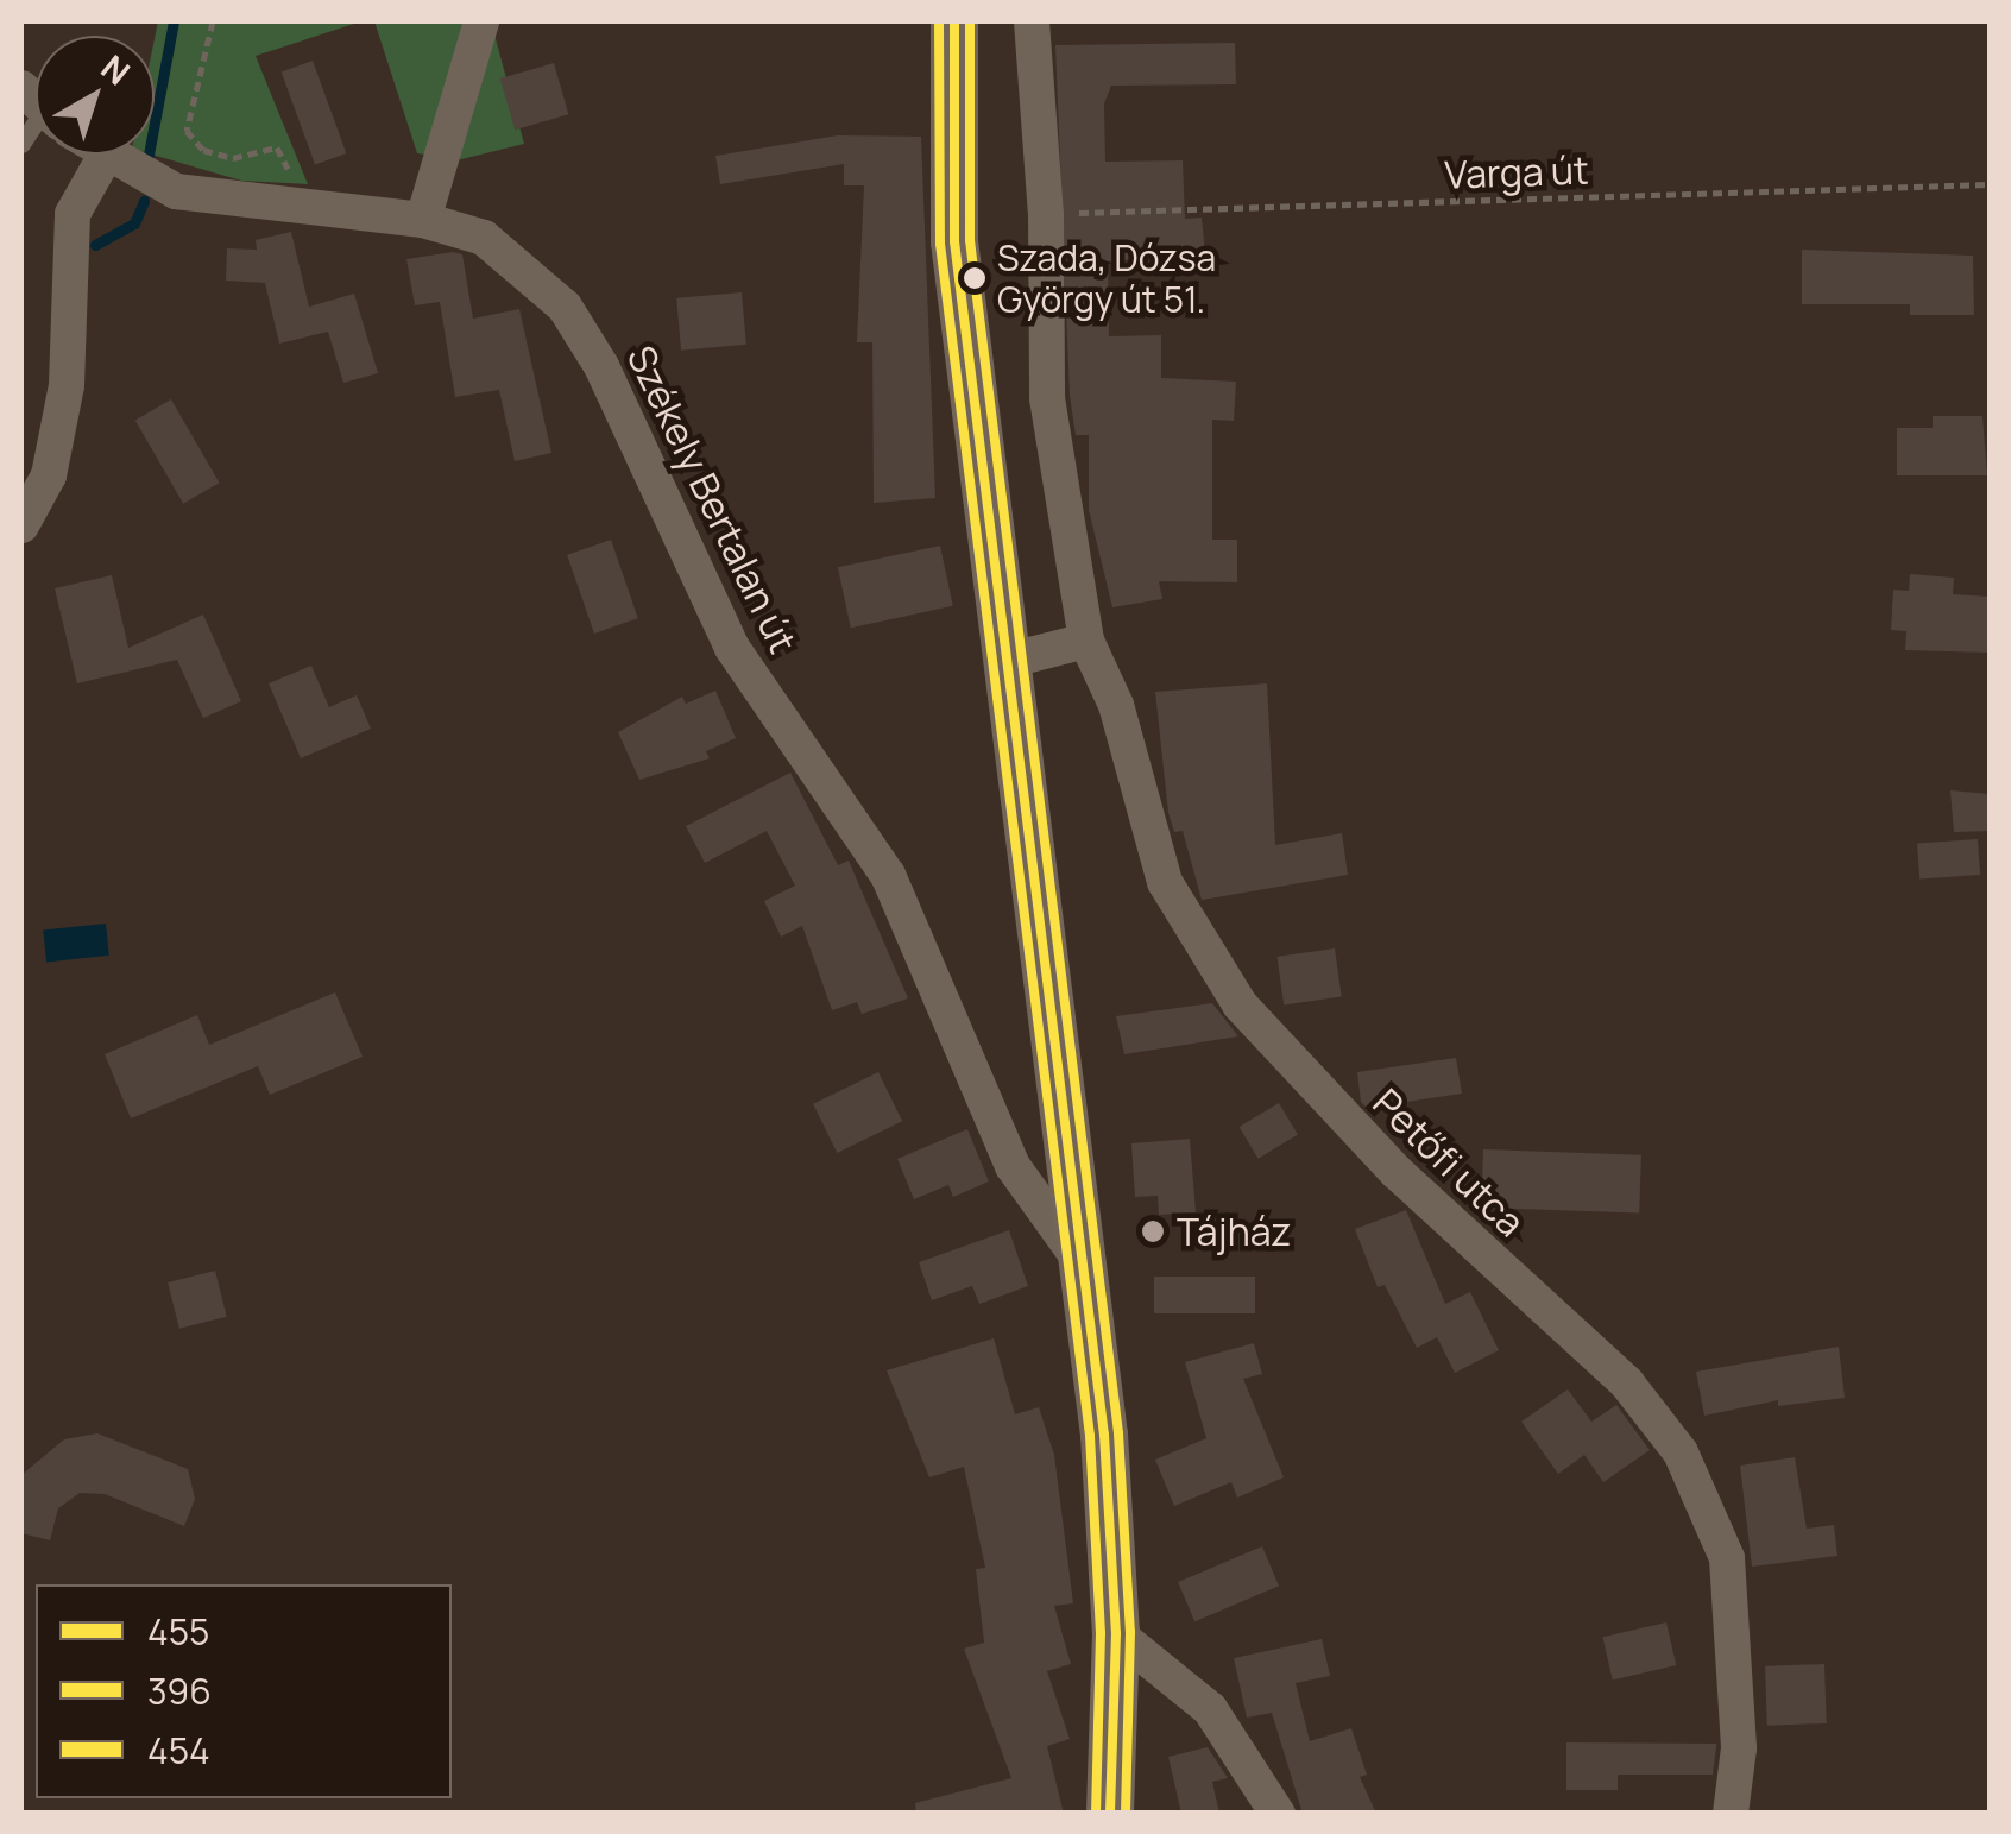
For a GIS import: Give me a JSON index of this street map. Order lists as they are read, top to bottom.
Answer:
{
  "streets": {
    "street": ["Székely Bertalan út", "Petőfi utca"],
    "path": ["Varga út"]
  },
  "crossings": [
    ["Varga út", "Petőfi utca"]
  ],
  "places": ["Szada, Dózsa György út 51.", "Tájház"],
  "lines": ["transit line 455", "transit line 396", "transit line 454"],
  "legend": ["455", "396", "454"],
  "north": "top right"
}
